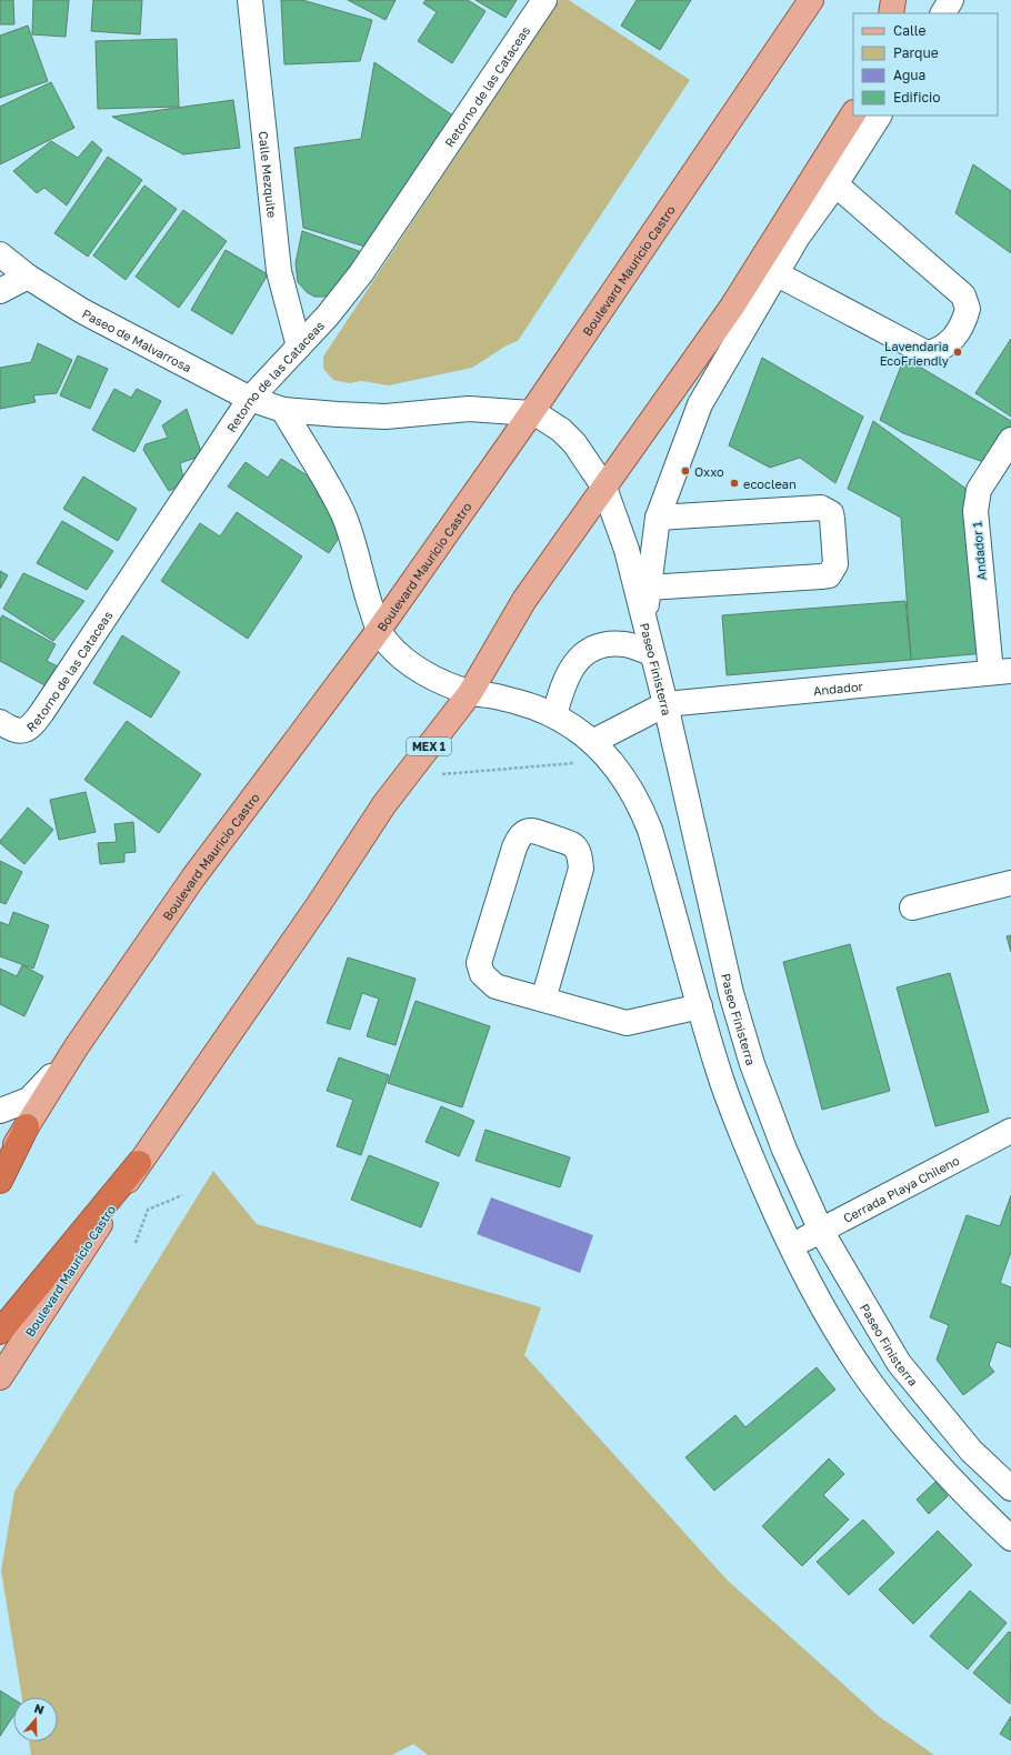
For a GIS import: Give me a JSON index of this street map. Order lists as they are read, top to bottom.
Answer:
{
  "streets": {
    "highway": ["Boulevard Mauricio Castro"],
    "main road": ["MEX 1"],
    "street": [
      "Retorno de las Cataceas",
      "Calle Mezquite",
      "Paseo de Malvarrosa",
      "Andador 1",
      "Paseo Finisterra",
      "Andador",
      "Cerrada Playa Chileno"
    ]
  },
  "crossings": [
    ["Retorno de las Cataceas", "Calle Mezquite"],
    ["Retorno de las Cataceas", "Paseo de Malvarrosa"],
    ["Boulevard Mauricio Castro", "Paseo de Malvarrosa"],
    ["Boulevard Mauricio Castro", "Paseo Finisterra"],
    ["Paseo de Malvarrosa", "Paseo Finisterra"],
    ["Andador 1", "Andador"],
    ["Paseo Finisterra", "Andador"],
    ["Paseo Finisterra", "Cerrada Playa Chileno"]
  ],
  "places": ["Lavendaria EcoFriendly", "Oxxo", "ecoclean"],
  "legend": [
    "Calle",
    "Parque",
    "Agua",
    "Edificio"
  ],
  "north": "top"
}
